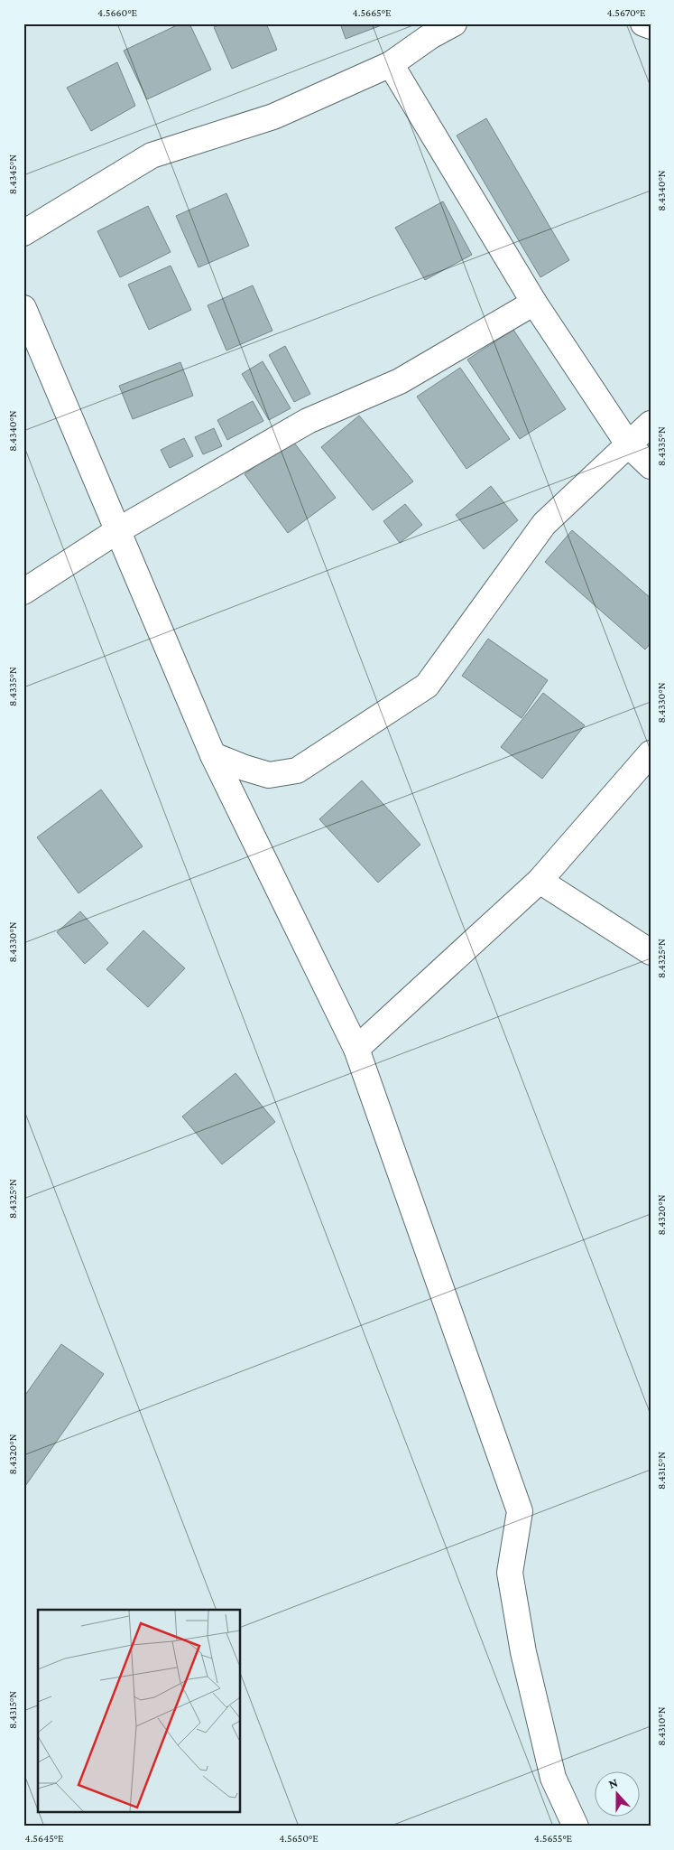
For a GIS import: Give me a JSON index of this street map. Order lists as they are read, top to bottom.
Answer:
{
  "north": "top",
  "coordinates": [
    "4.5660°E",
    "4.5665°E",
    "4.5670°E",
    "8.4345°N",
    "8.4340°N",
    "8.4335°N",
    "8.4330°N",
    "8.4325°N",
    "8.4320°N",
    "8.4315°N",
    "8.4310°N",
    "4.5645°E",
    "4.5650°E",
    "4.5655°E"
  ]
}
